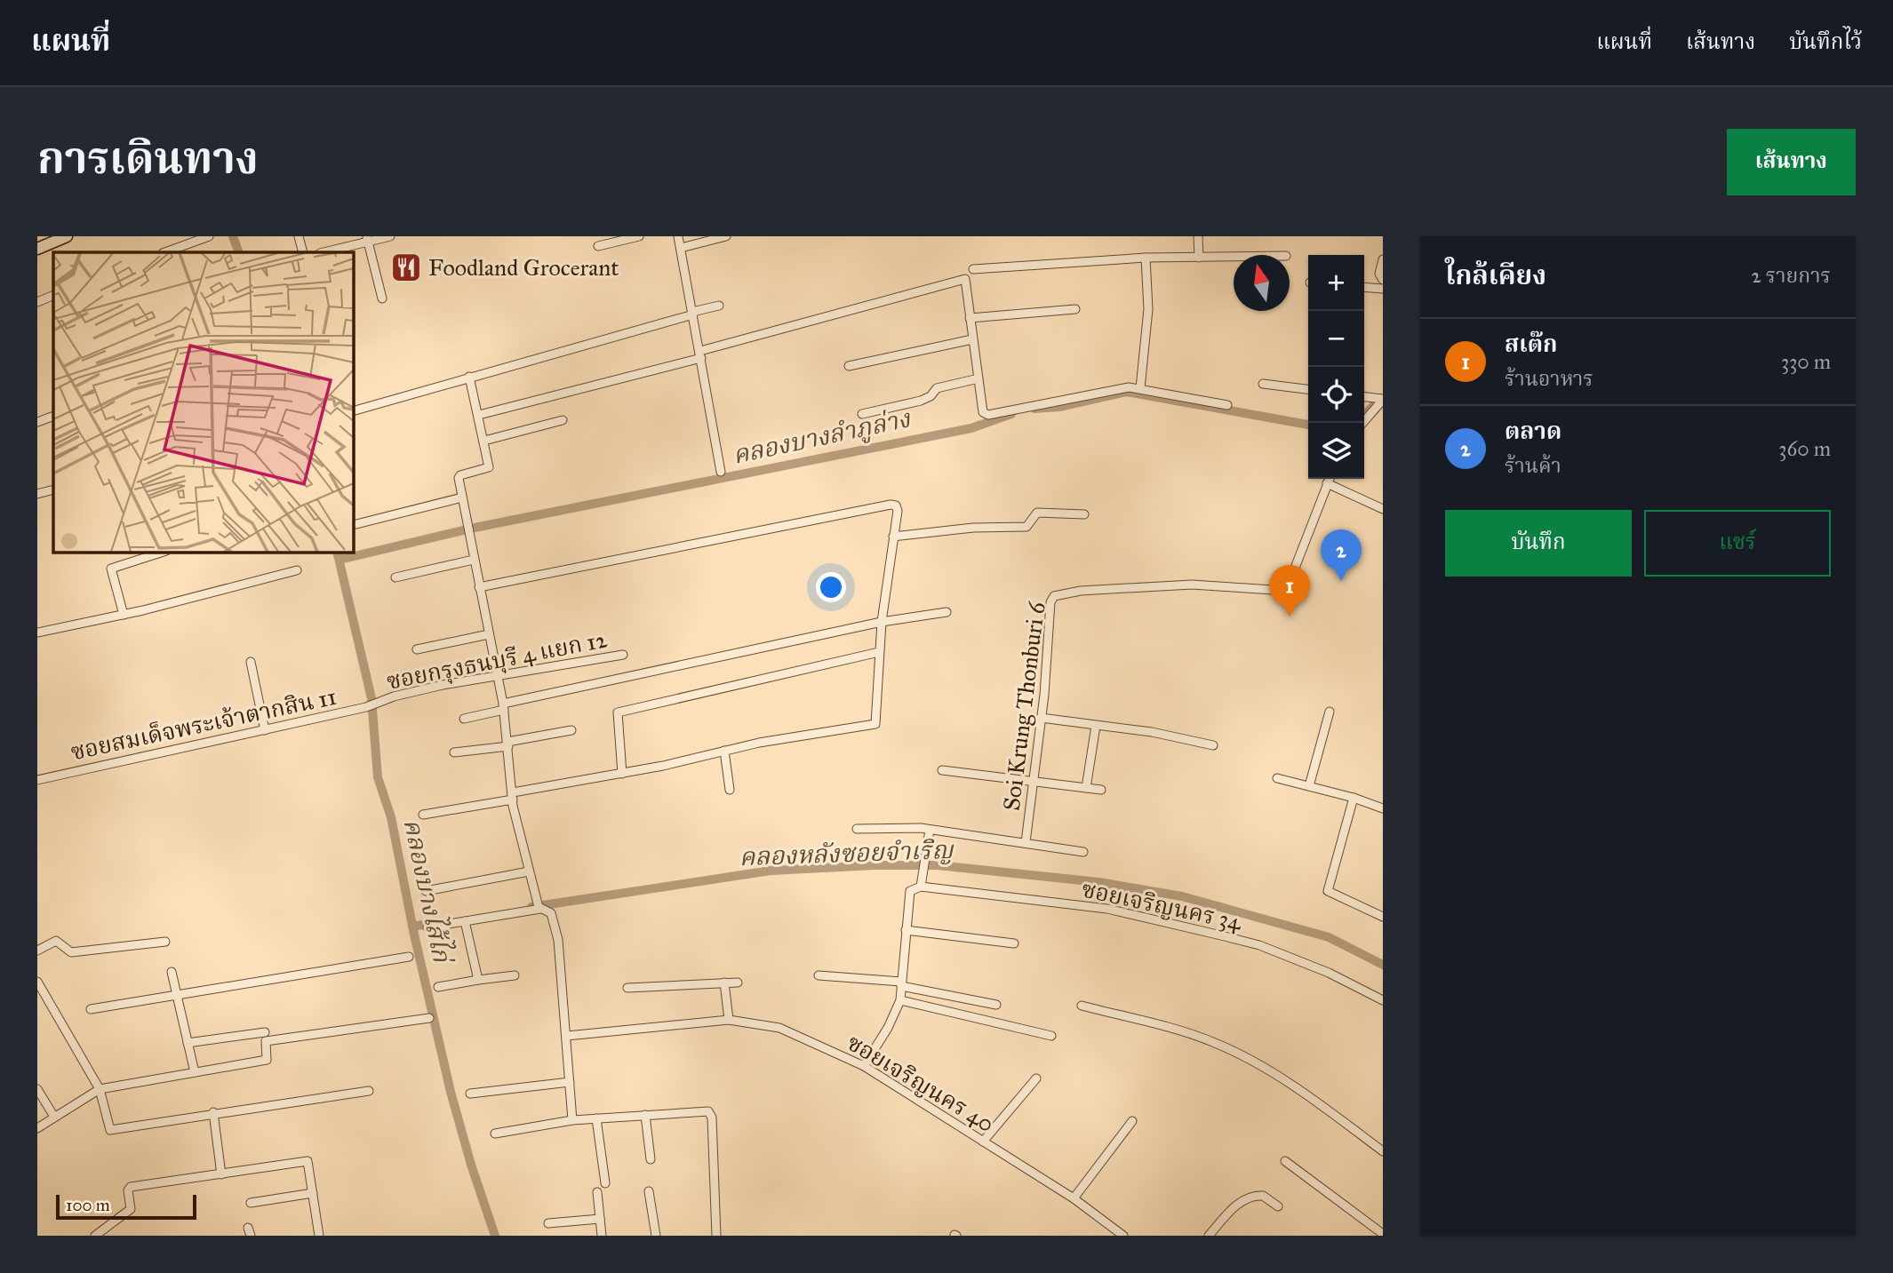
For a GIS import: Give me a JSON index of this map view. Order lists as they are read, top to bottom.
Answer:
{
  "streets": {
    "street": [
      "ซอยกรุงธนบุรี 4 แยก 12",
      "Soi Krung Thonburi 6",
      "ซอยสมเด็จพระเจ้าตากสิน 11",
      "ซอยเจริญนคร 34",
      "ซอยเจริญนคร 40"
    ]
  },
  "crossings": [
    ["ซอยกรุงธนบุรี 4 แยก 12", "ซอยสมเด็จพระเจ้าตากสิน 11"]
  ],
  "water": ["คลองบางลำภูล่าง", "คลองหลังซอยจำเริญ", "คลองบางไส้ไก่"],
  "places": {
    "restaurant": ["Foodland Grocerant"]
  },
  "scale_bar": "100 m",
  "north": "top",
  "page": {
    "header": "แผนที่",
    "nav": ["แผนที่", "เส้นทาง", "บันทึกไว้"],
    "title": "การเดินทาง",
    "buttons": [
      "เส้นทาง",
      ["บันทึก", "แชร์"]
    ],
    "heading": ["ใกล้เคียง", "2 รายการ"],
    "map_buttons": ["+", "−"],
    "list": [
      {
        "mark": "1",
        "name": "สเต๊ก",
        "note": "ร้านอาหาร",
        "value": "330 m"
      },
      {
        "mark": "2",
        "name": "ตลาด",
        "note": "ร้านค้า",
        "value": "360 m"
      }
    ],
    "pins": ["2", "1"],
    "scale": "100 m"
  }
}
